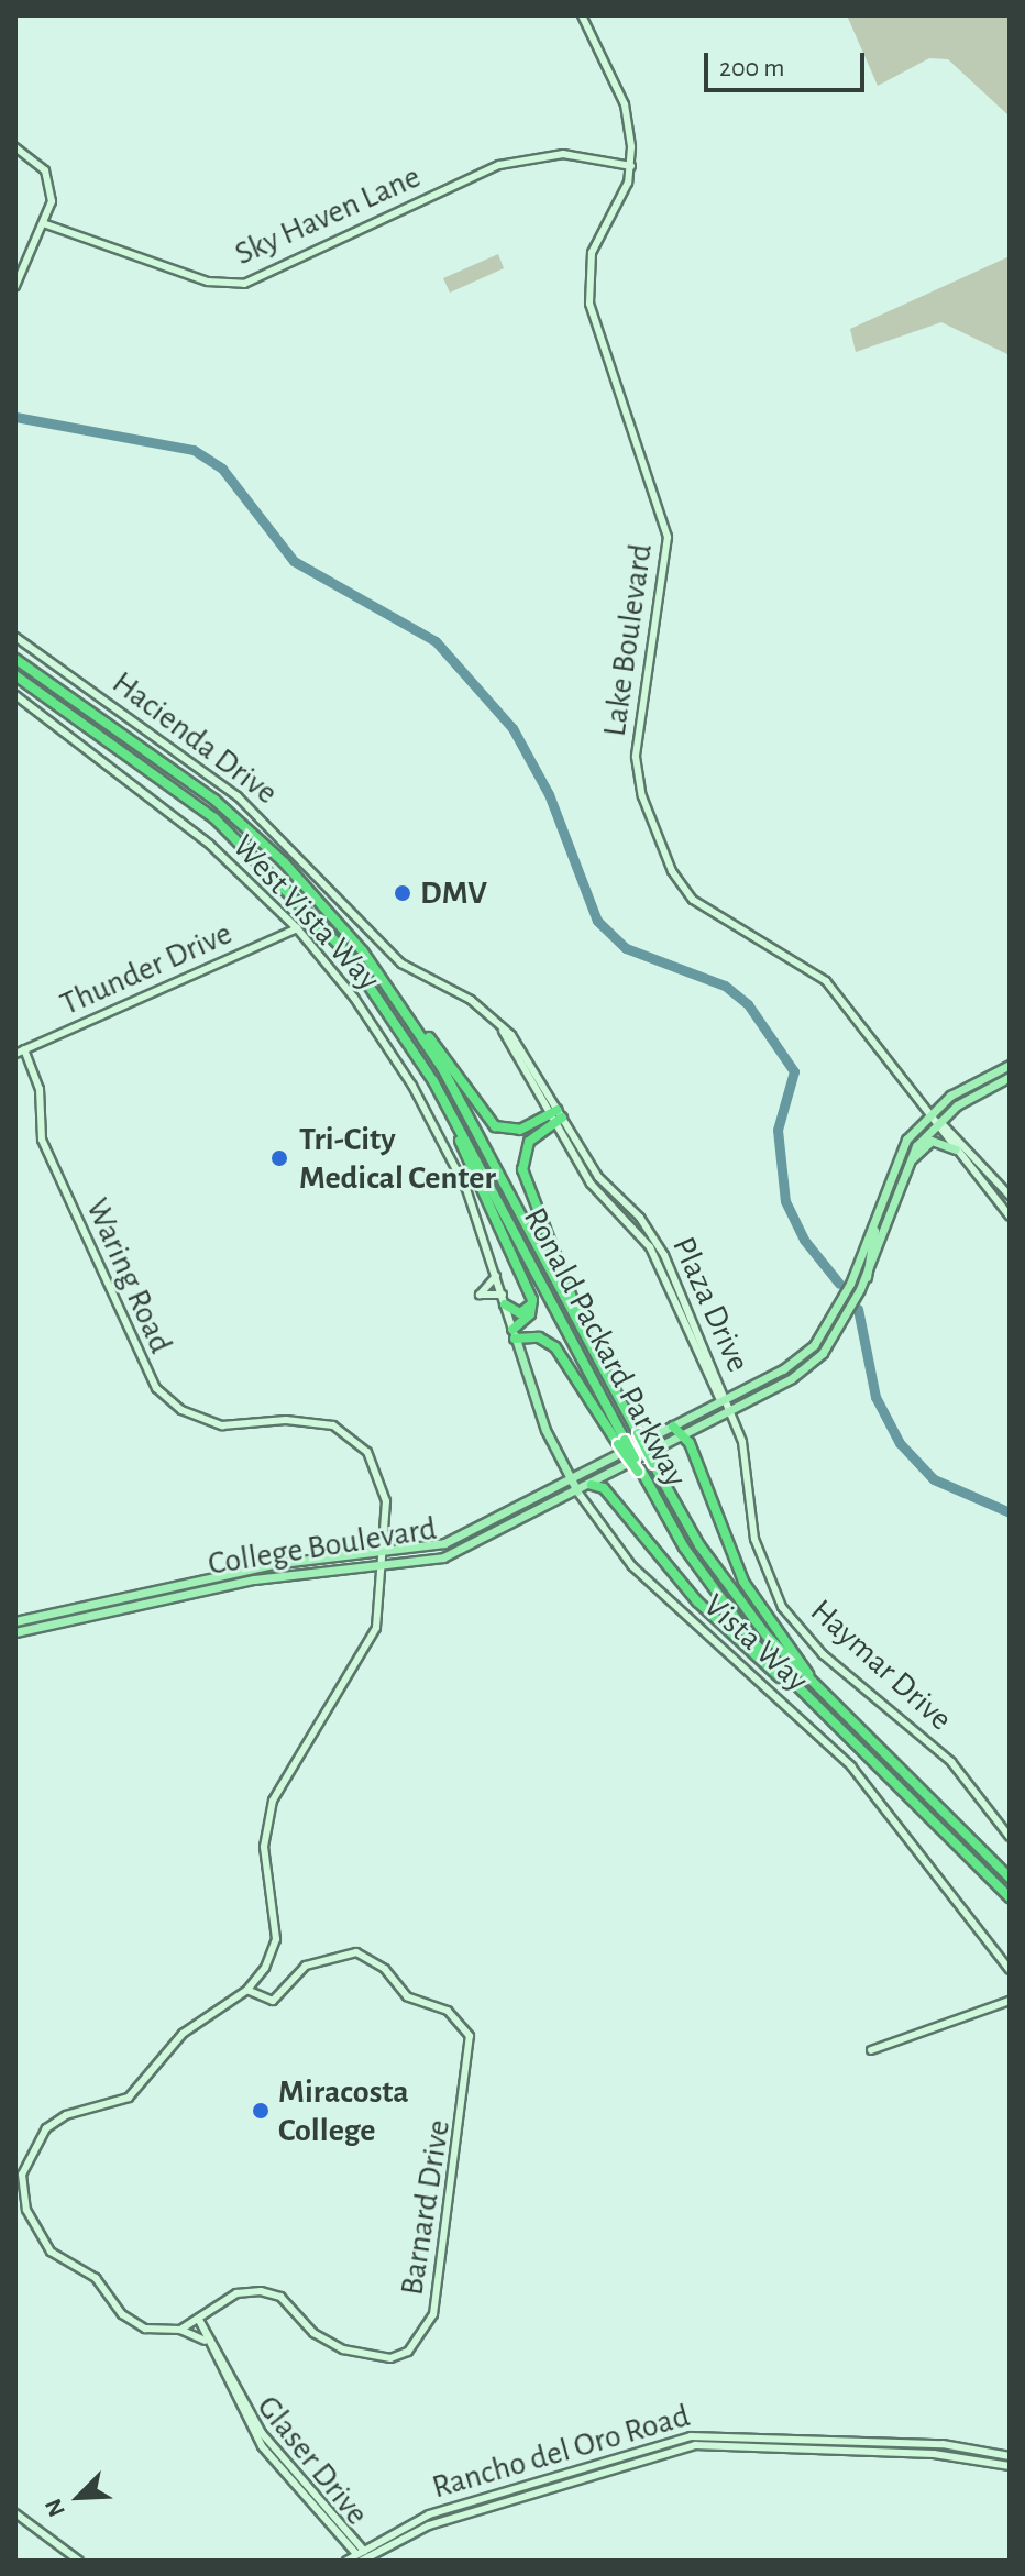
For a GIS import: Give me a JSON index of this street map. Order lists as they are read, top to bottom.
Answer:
{
  "streets": {
    "highway": ["Ronald Packard Parkway"],
    "main road": [
      "Sky Haven Lane",
      "Lake Boulevard",
      "Hacienda Drive",
      "West Vista Way",
      "Thunder Drive",
      "Waring Road",
      "Plaza Drive",
      "College Boulevard",
      "Vista Way",
      "Haymar Drive",
      "Barnard Drive",
      "Rancho del Oro Road",
      "Glaser Drive"
    ]
  },
  "crossings": [
    ["Sky Haven Lane", "Lake Boulevard"],
    ["Lake Boulevard", "College Boulevard"],
    ["Hacienda Drive", "Plaza Drive"],
    ["West Vista Way", "Thunder Drive"],
    ["West Vista Way", "Vista Way"],
    ["Thunder Drive", "Waring Road"],
    ["Waring Road", "College Boulevard"],
    ["Plaza Drive", "College Boulevard"],
    ["Plaza Drive", "Haymar Drive"],
    ["College Boulevard", "Vista Way"],
    ["College Boulevard", "Haymar Drive"],
    ["Barnard Drive", "Glaser Drive"],
    ["Rancho del Oro Road", "Glaser Drive"]
  ],
  "places": ["DMV", "Tri-City Medical Center", "Miracosta College"],
  "scale_bar": "200 m",
  "north": "bottom left"
}
